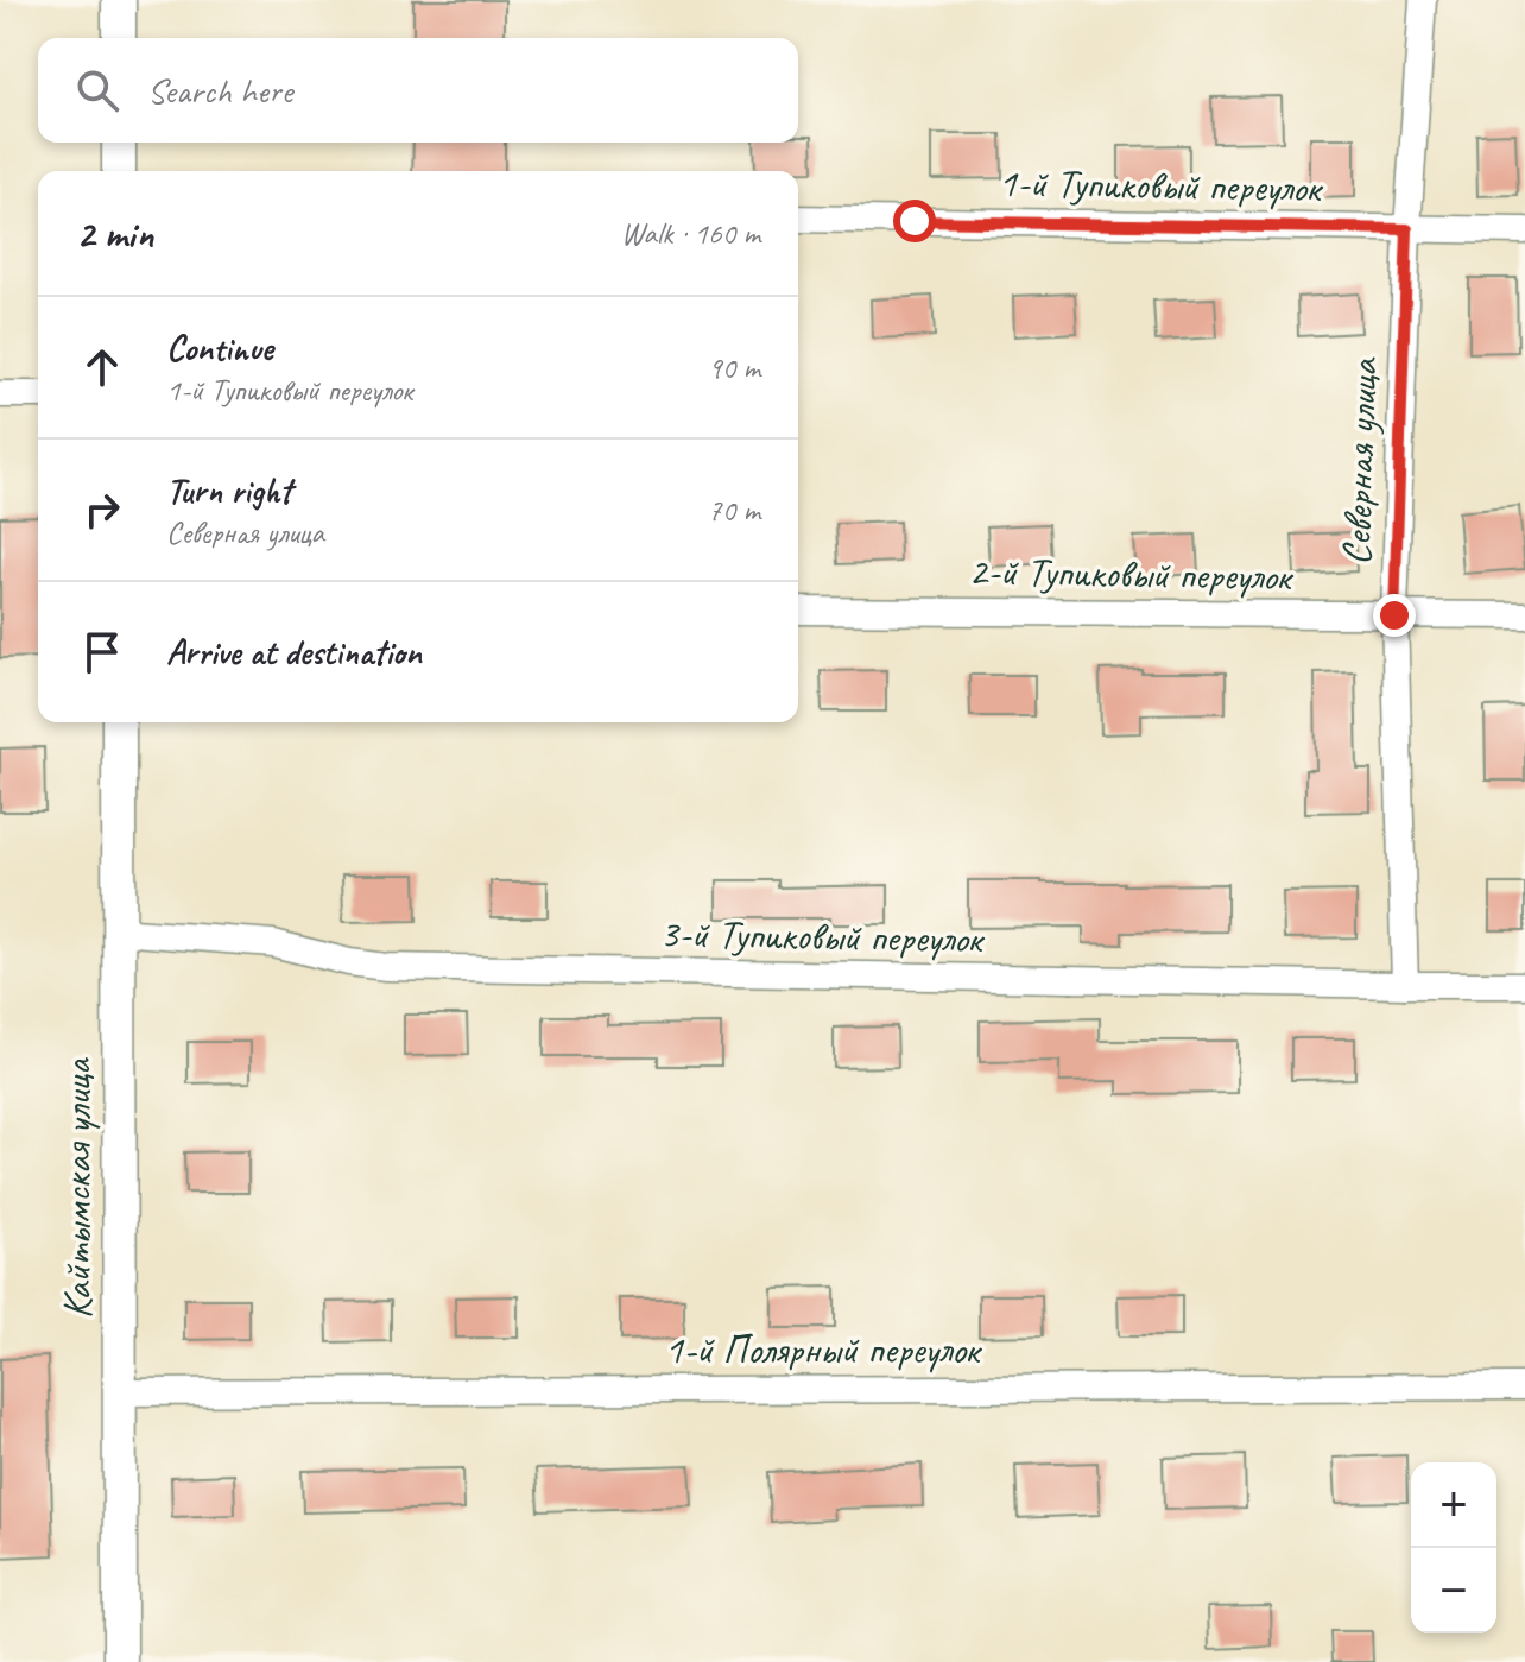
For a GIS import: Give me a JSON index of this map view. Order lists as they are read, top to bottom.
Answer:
{
  "streets": {
    "street": [
      "1-й Тупиковый переулок",
      "Северная улица",
      "2-й Тупиковый переулок",
      "3-й Тупиковый переулок",
      "Кайтымская улица",
      "1-й Полярный переулок"
    ]
  },
  "crossings": [
    ["1-й Тупиковый переулок", "Северная улица"],
    ["Северная улица", "2-й Тупиковый переулок"],
    ["Северная улица", "3-й Тупиковый переулок"],
    ["3-й Тупиковый переулок", "Кайтымская улица"],
    ["Кайтымская улица", "1-й Полярный переулок"]
  ],
  "page": {
    "search": "Search here",
    "heading": ["2 min", "Walk · 160 m"],
    "list": [
      ["Continue", "1-й Тупиковый переулок", "90 m"],
      ["Turn right", "Северная улица", "70 m"],
      "Arrive at destination"
    ],
    "map_buttons": ["+", "−"]
  }
}
